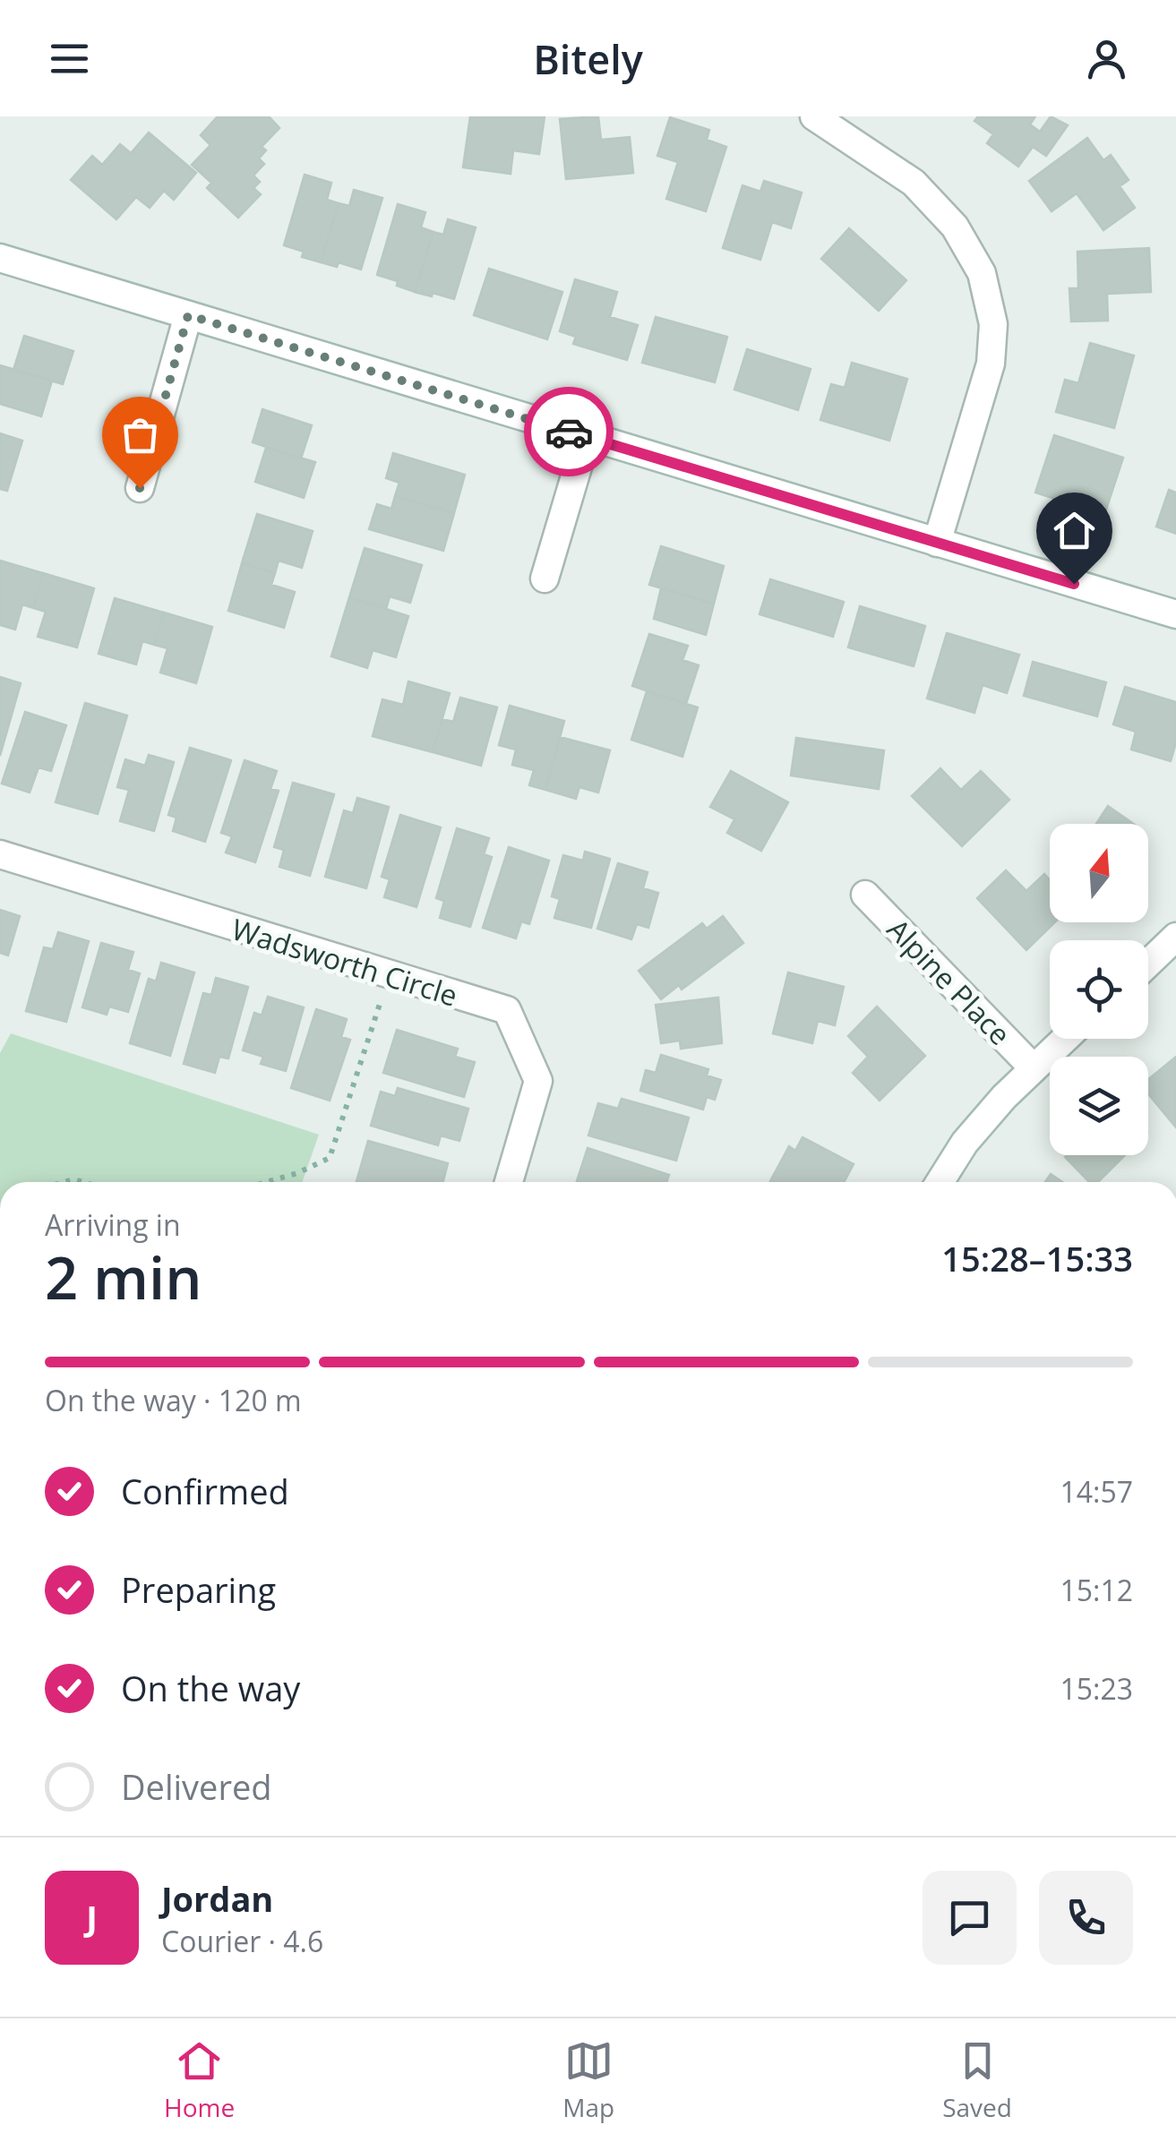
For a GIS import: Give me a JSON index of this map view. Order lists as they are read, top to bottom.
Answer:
{
  "streets": {
    "street": ["Wadsworth Circle", "Alpine Place"]
  },
  "north": "top",
  "page": {
    "header": "Bitely",
    "heading": ["2 min", "Arriving in", "15:28–15:33"],
    "panel": ["Jordan", "Courier · 4.6"],
    "bar": "On the way · 120 m",
    "list": [
      ["Confirmed", "14:57"],
      ["Preparing", "15:12"],
      ["On the way", "15:23"],
      "Delivered"
    ],
    "round": "J",
    "tabs": ["Home", "Map", "Saved"]
  }
}
